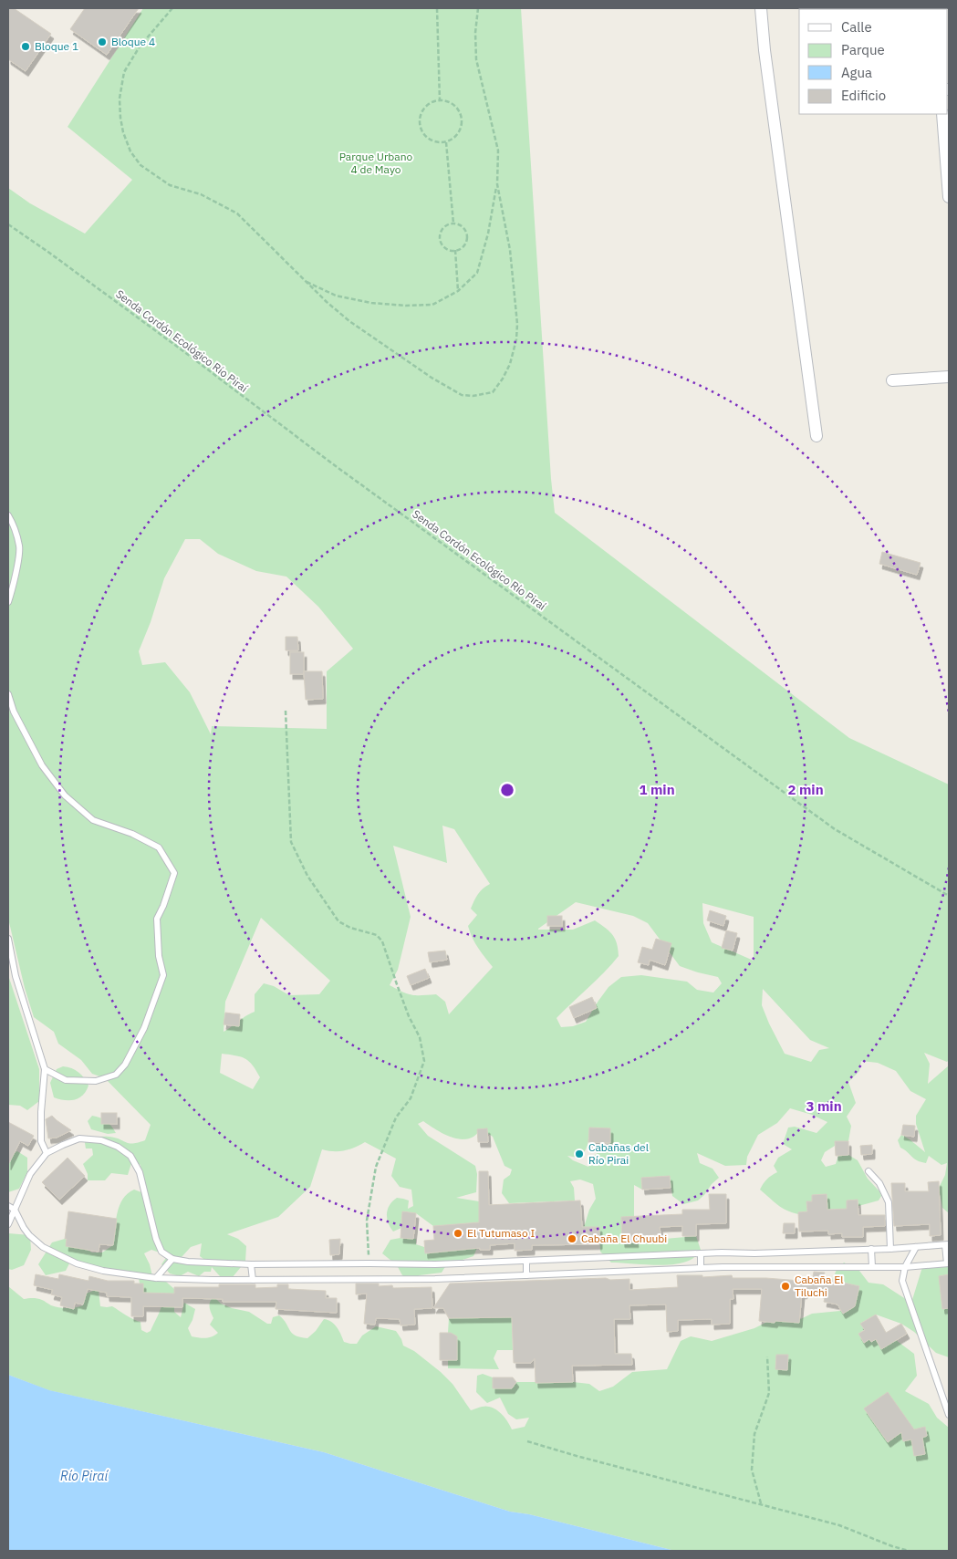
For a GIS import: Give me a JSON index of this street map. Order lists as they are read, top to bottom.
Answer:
{
  "streets": {
    "path": ["Senda Cordón Ecológico Río Piraí"]
  },
  "water": ["Río Piraí"],
  "parks": ["Parque Urbano 4 de Mayo"],
  "places": [
    "Bloque 4",
    "Bloque 1",
    "Cabañas del Río Pirai",
    "El Tutumaso I",
    "Cabaña El Chuubi",
    "Cabaña El Tiluchi"
  ],
  "legend": [
    "Calle",
    "Parque",
    "Agua",
    "Edificio"
  ],
  "rings": ["1 min", "2 min", "3 min"]
}
